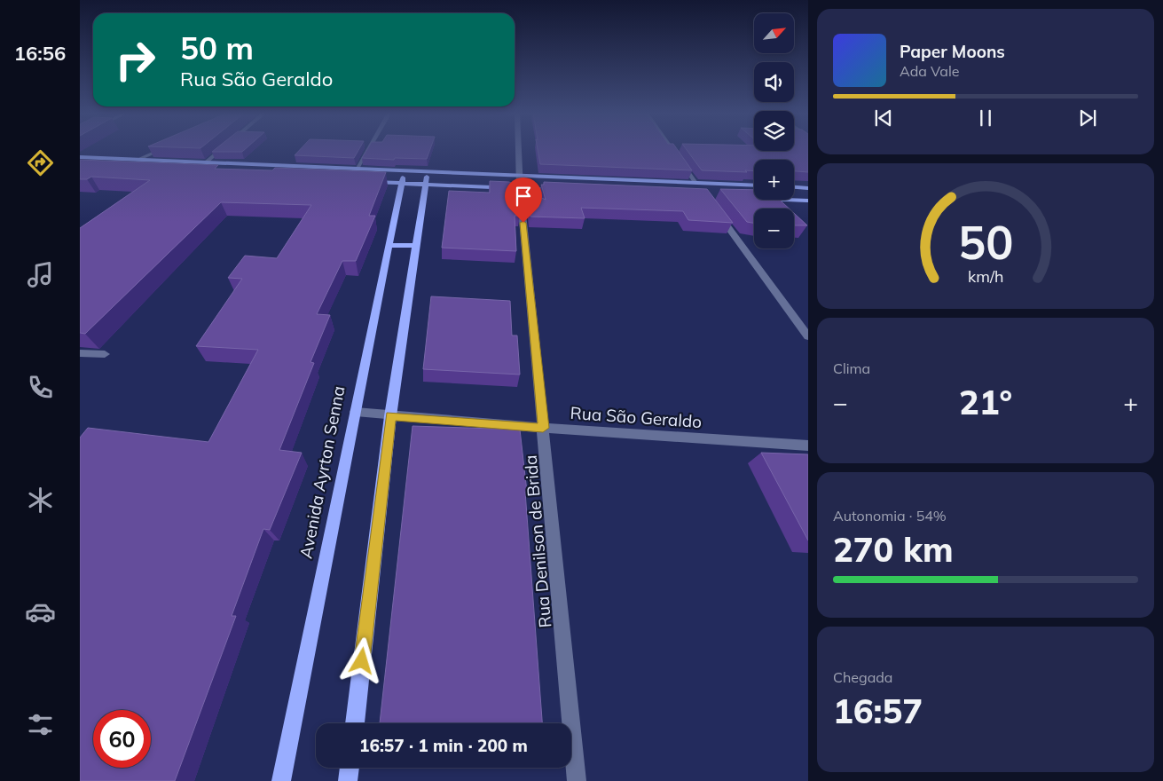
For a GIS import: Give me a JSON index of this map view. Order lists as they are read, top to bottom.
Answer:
{
  "streets": {
    "main road": ["Avenida Ayrton Senna"],
    "street": ["Rua São Geraldo", "Rua Denilson de Brida"]
  },
  "crossings": [
    ["Rua São Geraldo", "Avenida Ayrton Senna"],
    ["Rua São Geraldo", "Rua Denilson de Brida"]
  ],
  "north": "top right",
  "page": {
    "tabs": "16:56",
    "map_buttons": ["+", "−"],
    "turn": ["50 m", "Rua São Geraldo"],
    "song": ["Paper Moons", "Ada Vale"],
    "tile": [
      "Clima",
      ["Autonomia · 54%", "270 km"],
      ["Chegada", "16:57"]
    ],
    "heat": ["−", "21°", "+"],
    "limit": "60",
    "trip": "16:57 · 1 min · 200 m",
    "gauge": ["50", "km/h"]
  }
}
